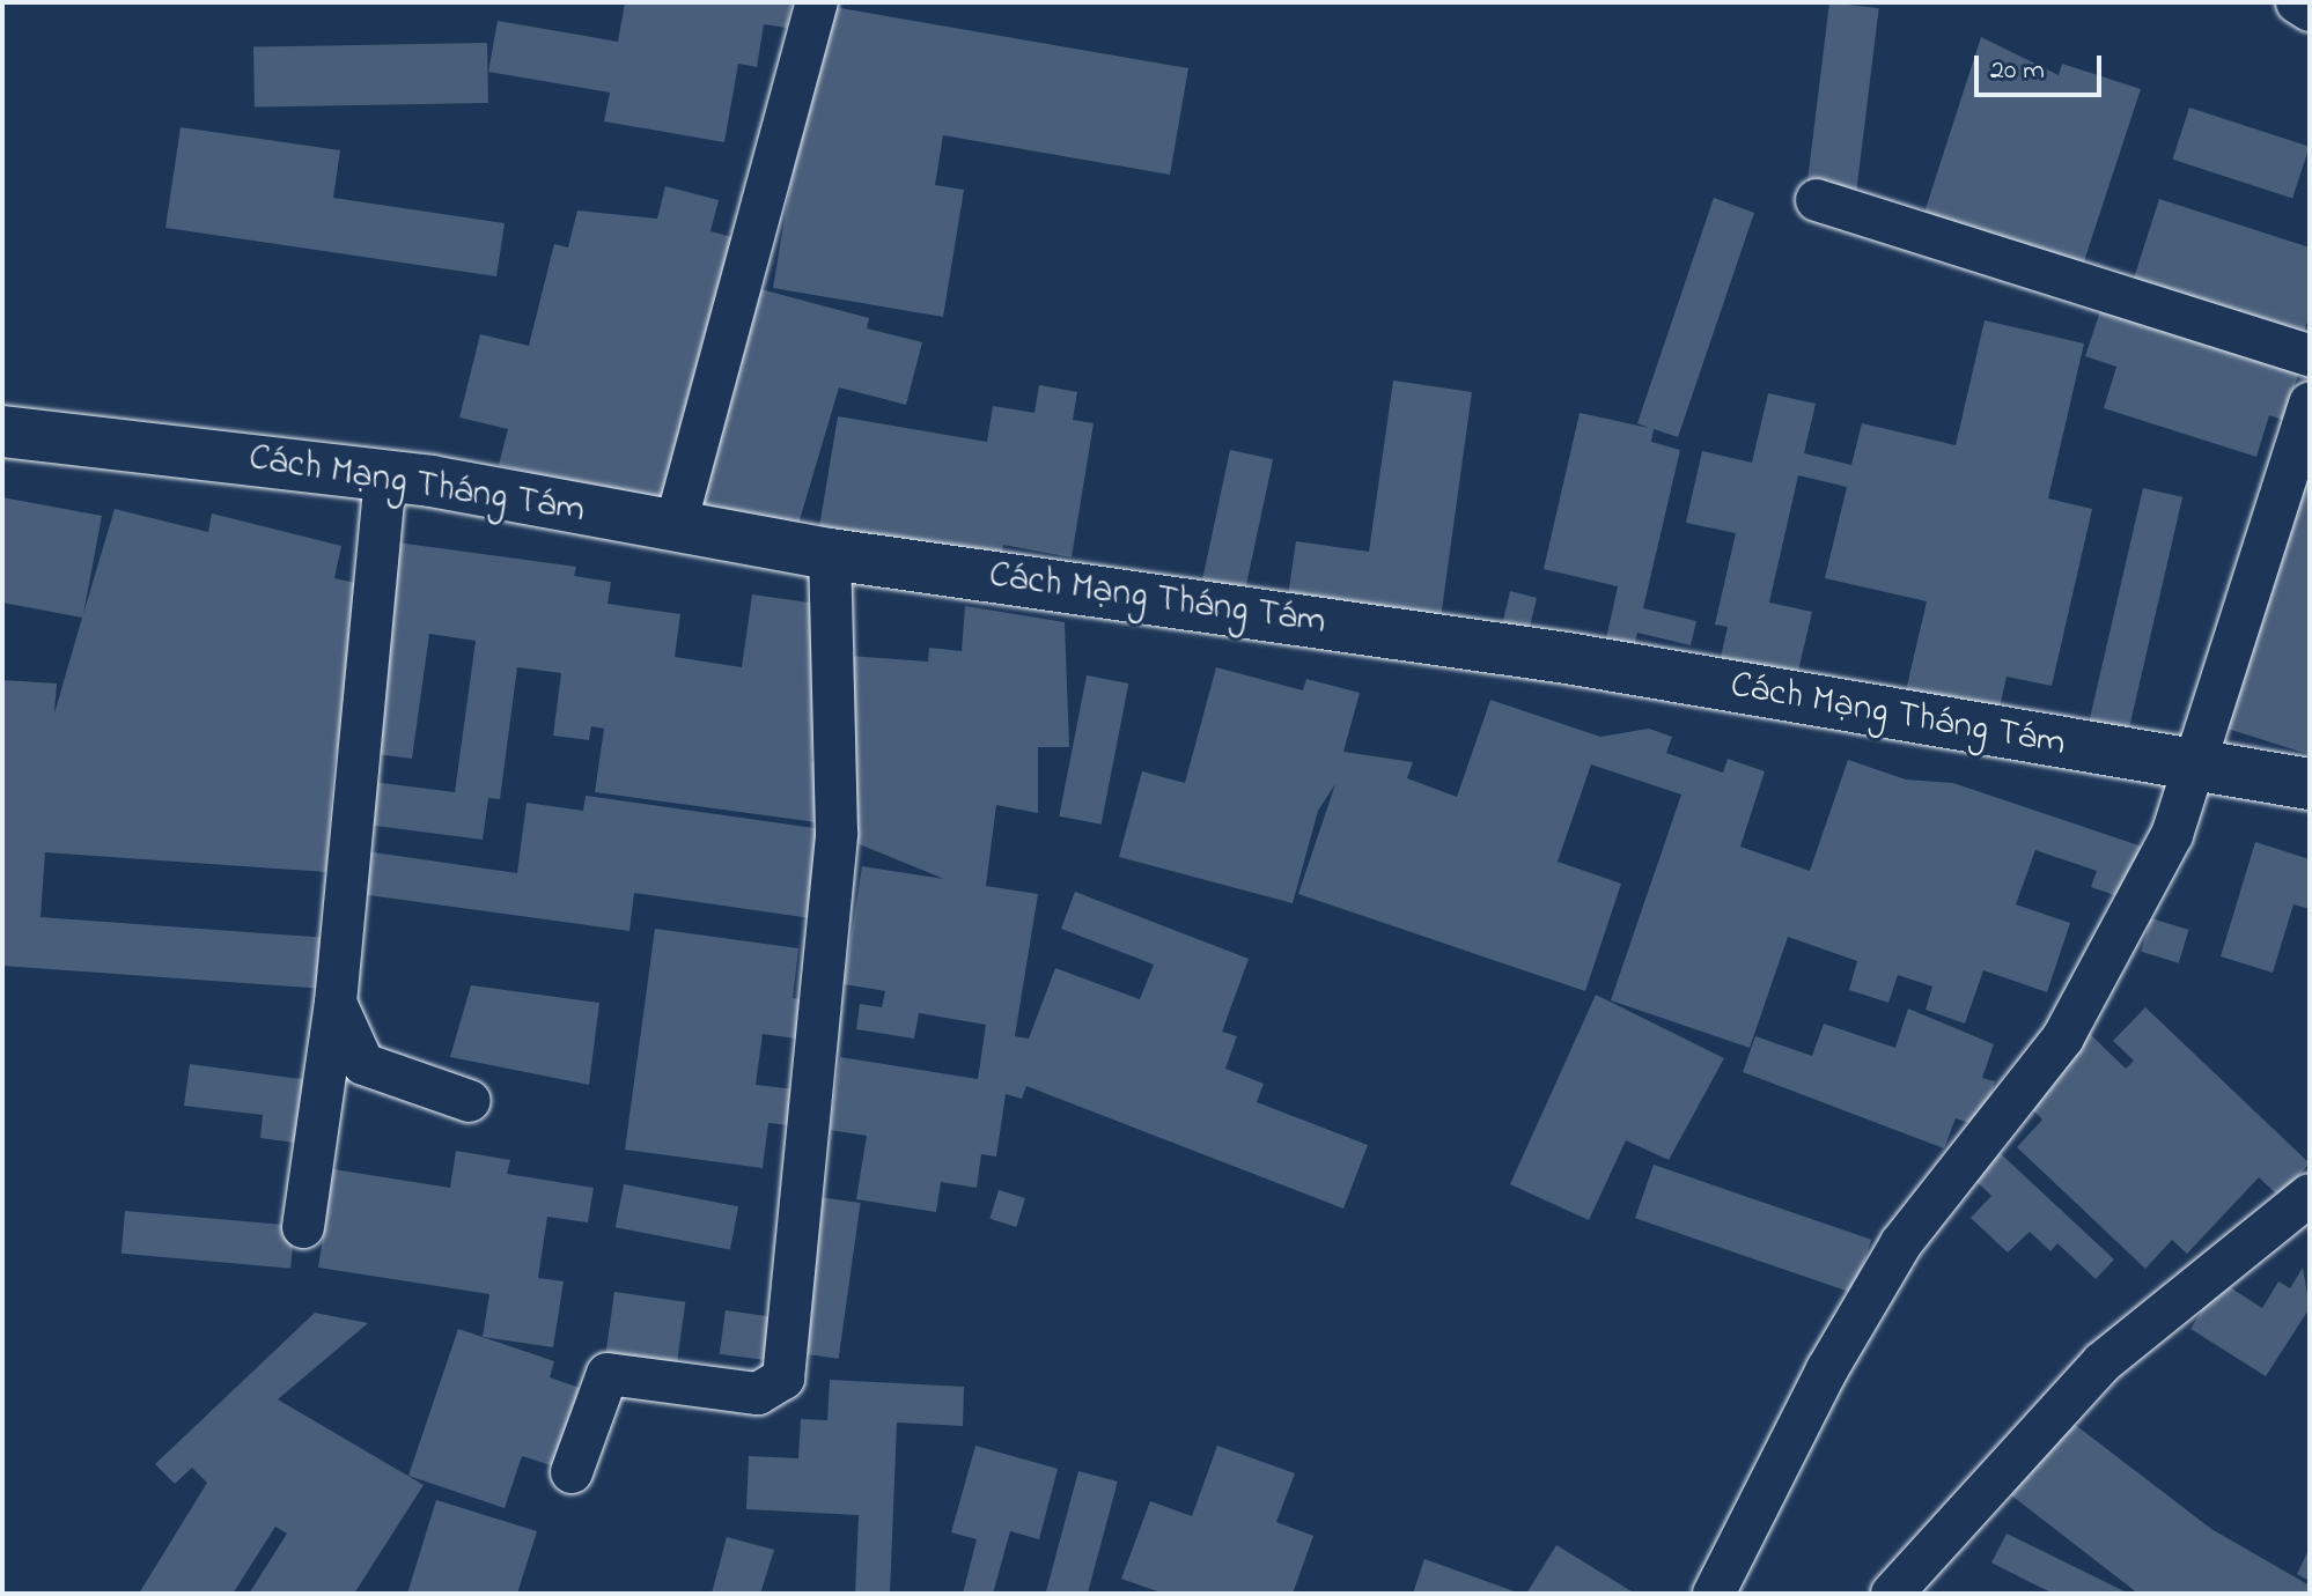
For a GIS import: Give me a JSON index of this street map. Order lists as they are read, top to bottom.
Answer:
{
  "streets": {
    "street": ["Cách Mạng Tháng Tám"]
  },
  "scale_bar": "20 m"
}
